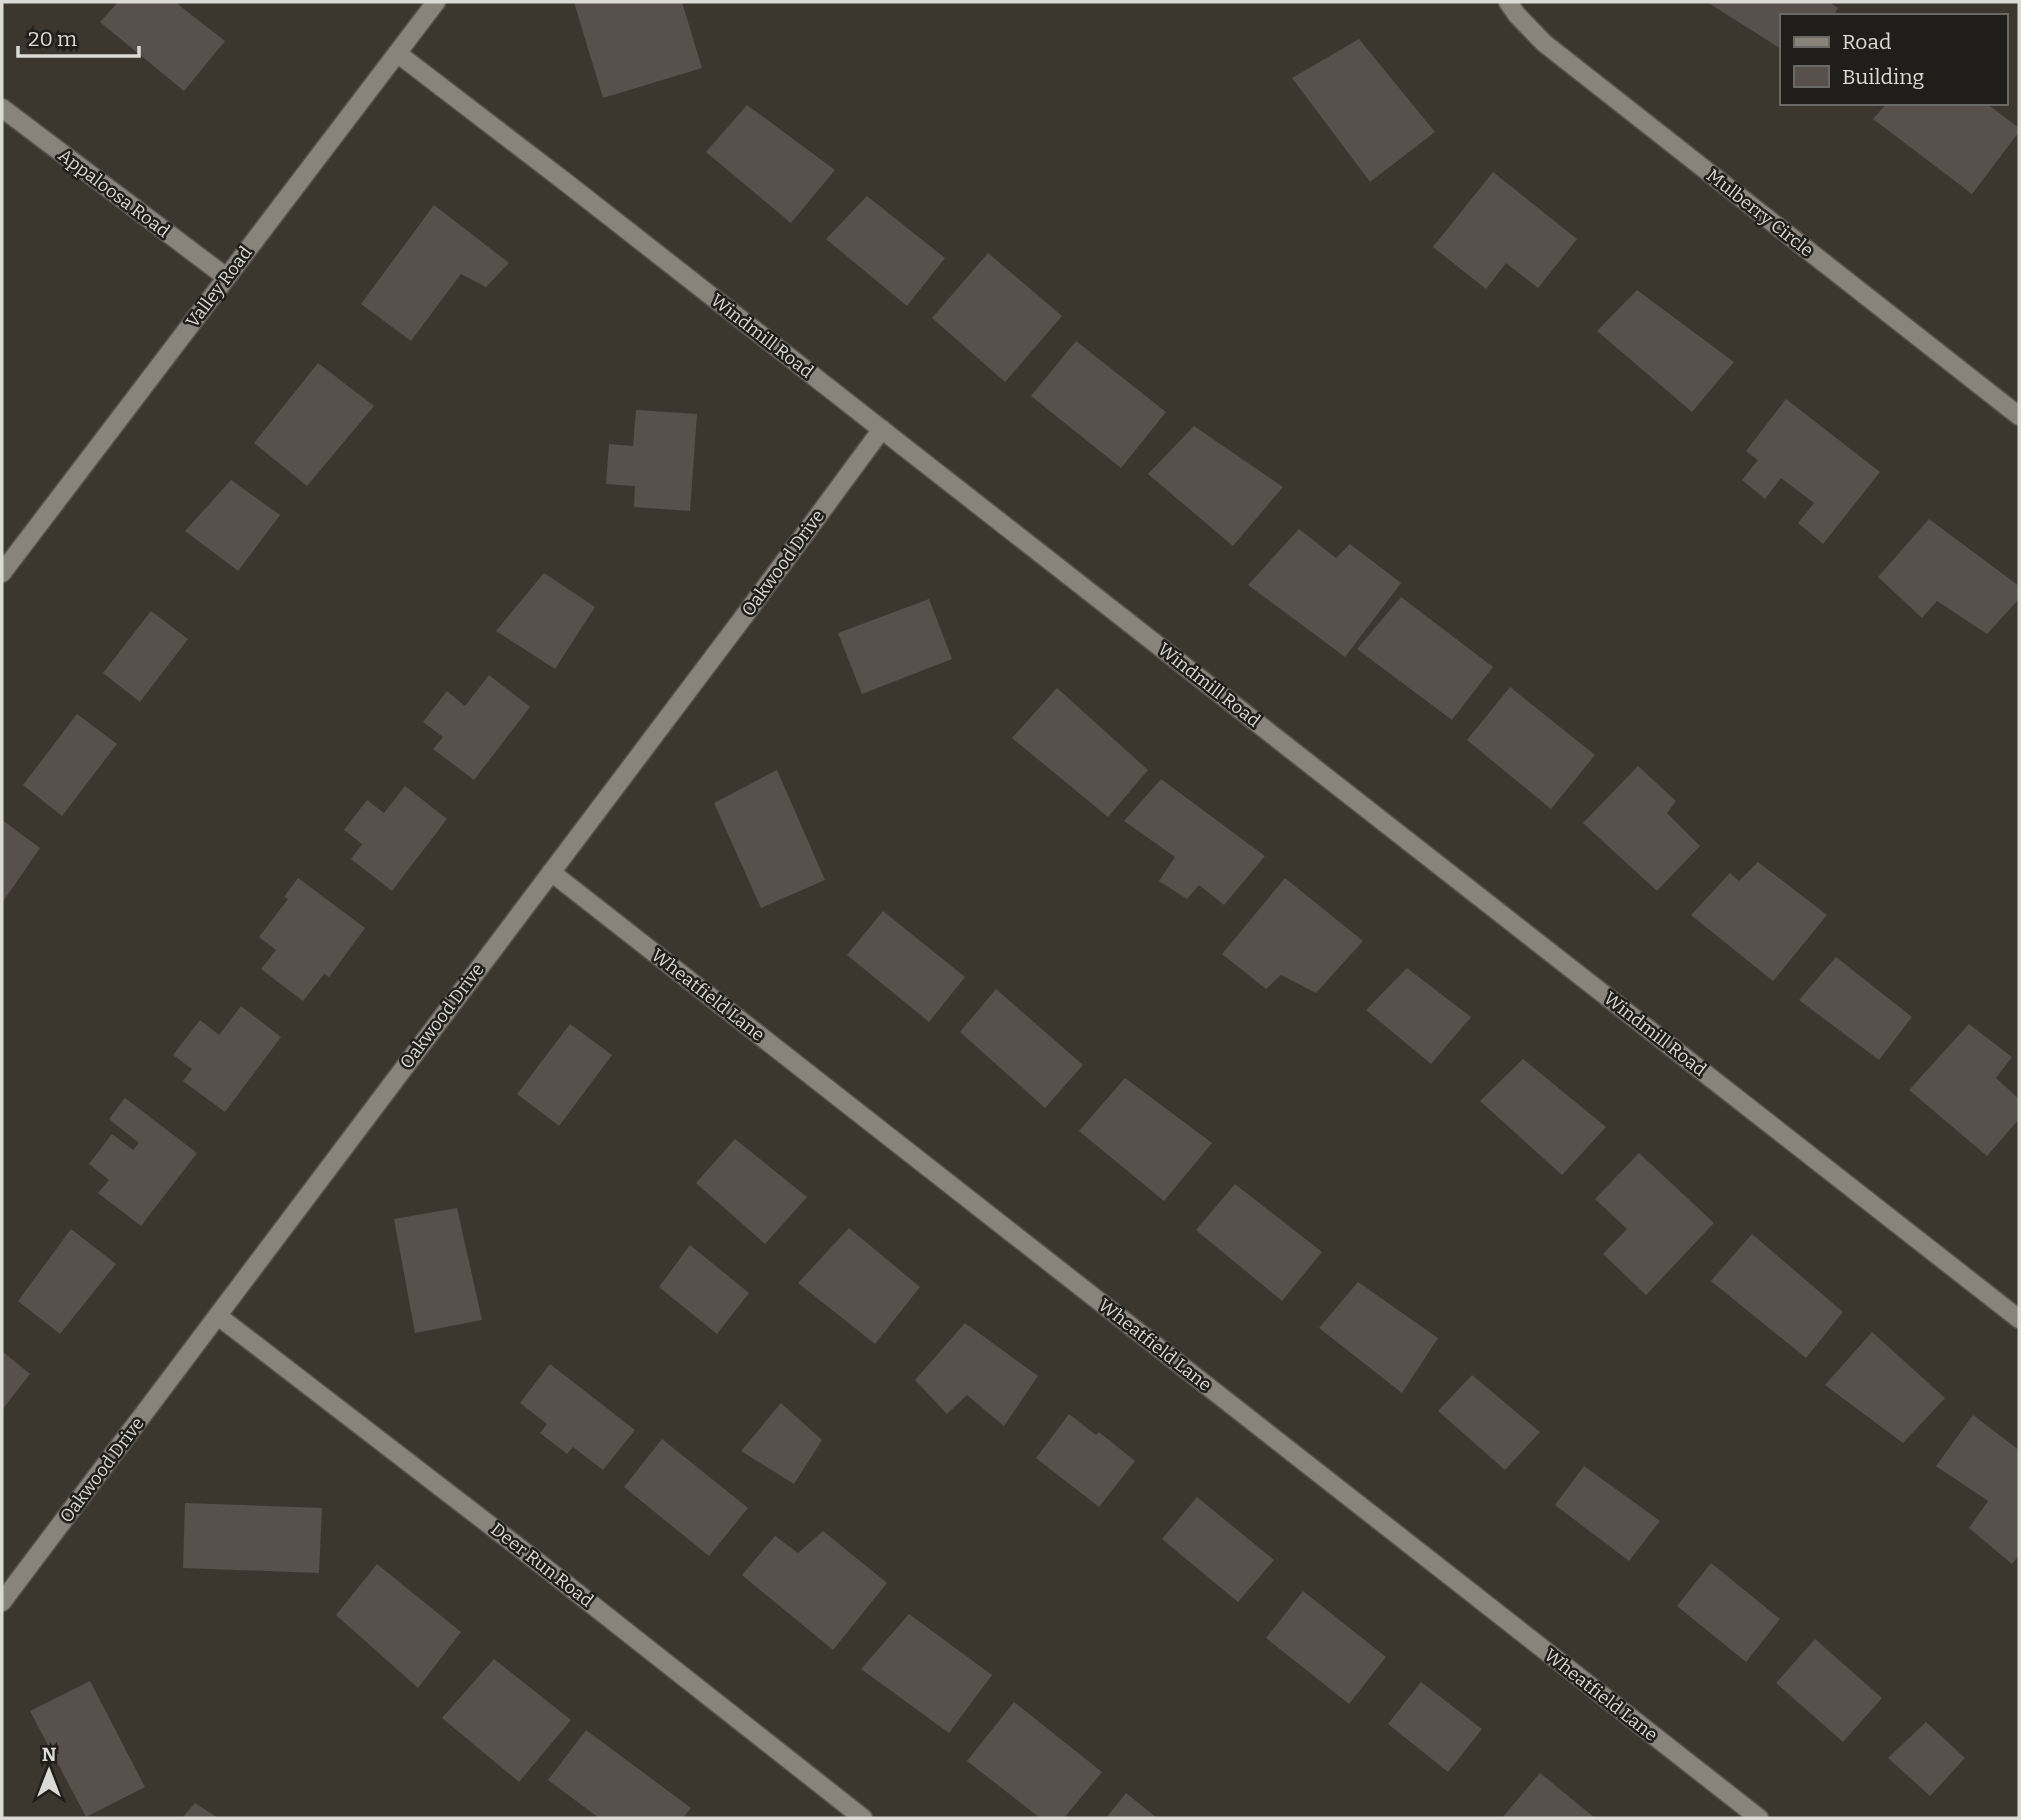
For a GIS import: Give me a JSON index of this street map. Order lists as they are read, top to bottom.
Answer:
{
  "streets": {
    "street": [
      "Appaloosa Road",
      "Mulberry Circle",
      "Valley Road",
      "Windmill Road",
      "Oakwood Drive",
      "Wheatfield Lane",
      "Deer Run Road"
    ]
  },
  "crossings": [
    ["Appaloosa Road", "Valley Road"],
    ["Valley Road", "Windmill Road"],
    ["Windmill Road", "Oakwood Drive"],
    ["Oakwood Drive", "Wheatfield Lane"],
    ["Oakwood Drive", "Deer Run Road"]
  ],
  "legend": ["Road", "Building"],
  "scale_bar": "20 m",
  "north": "top"
}
